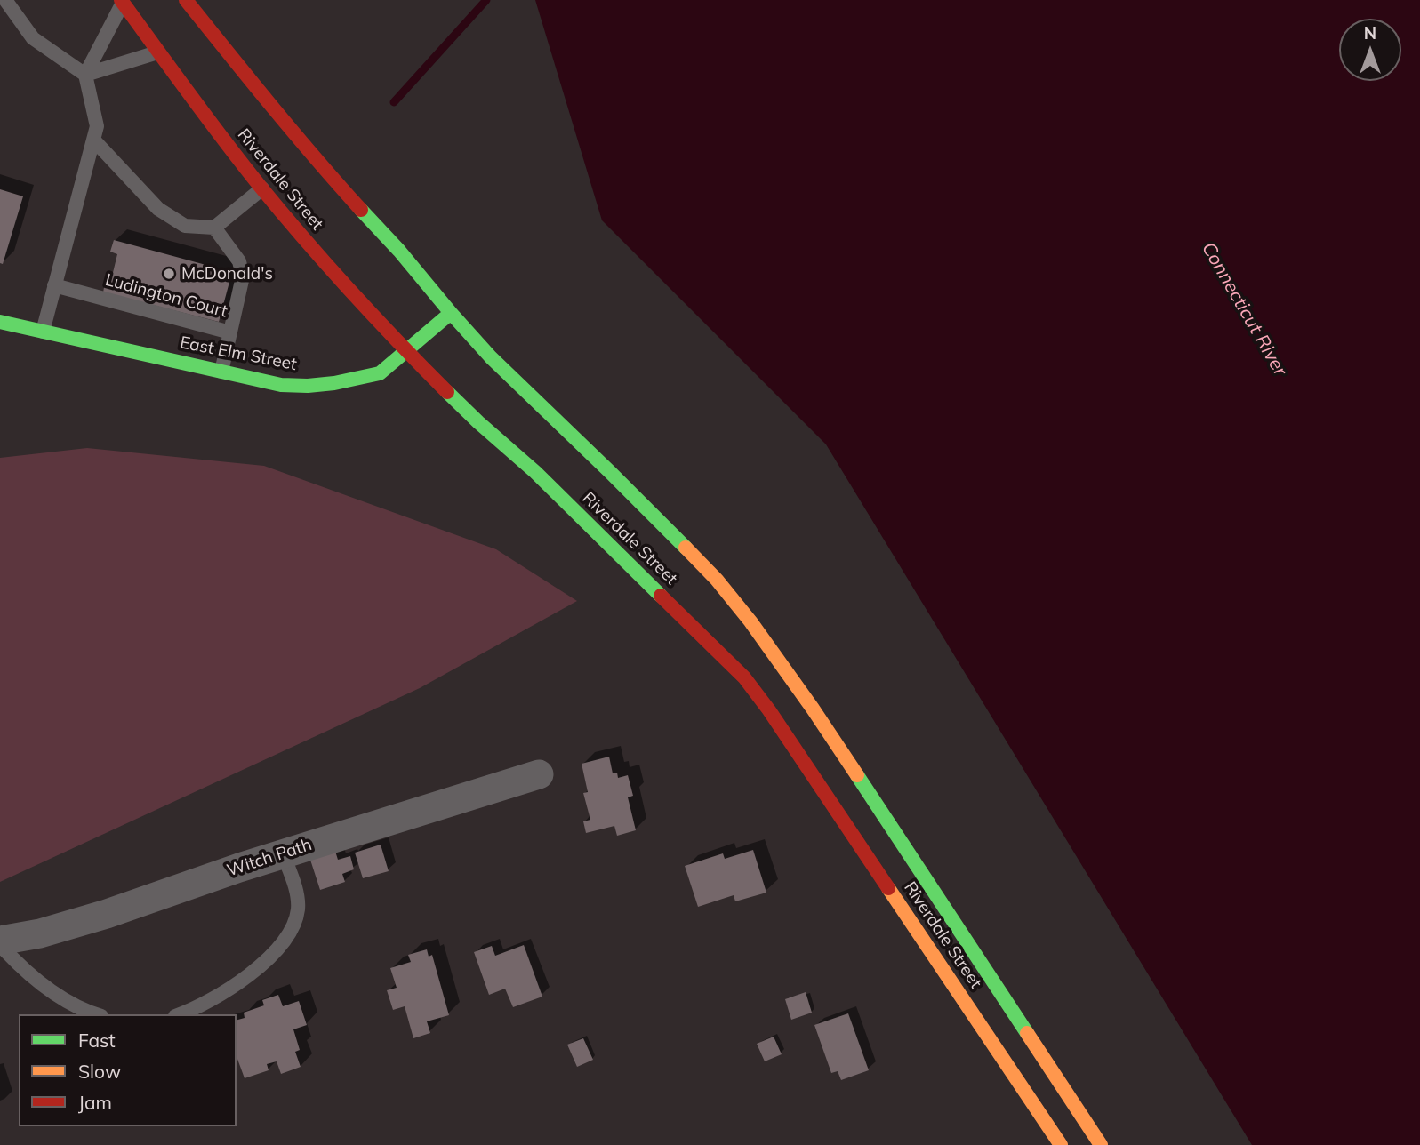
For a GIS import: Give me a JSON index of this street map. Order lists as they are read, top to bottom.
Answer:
{
  "streets": {
    "main road": ["Riverdale Street", "East Elm Street"],
    "street": ["Witch Path"],
    "lane": ["Ludington Court"]
  },
  "crossings": [
    ["Riverdale Street", "East Elm Street"]
  ],
  "water": ["Connecticut River"],
  "places": ["McDonald's"],
  "legend": ["Fast", "Slow", "Jam"],
  "north": "top"
}
